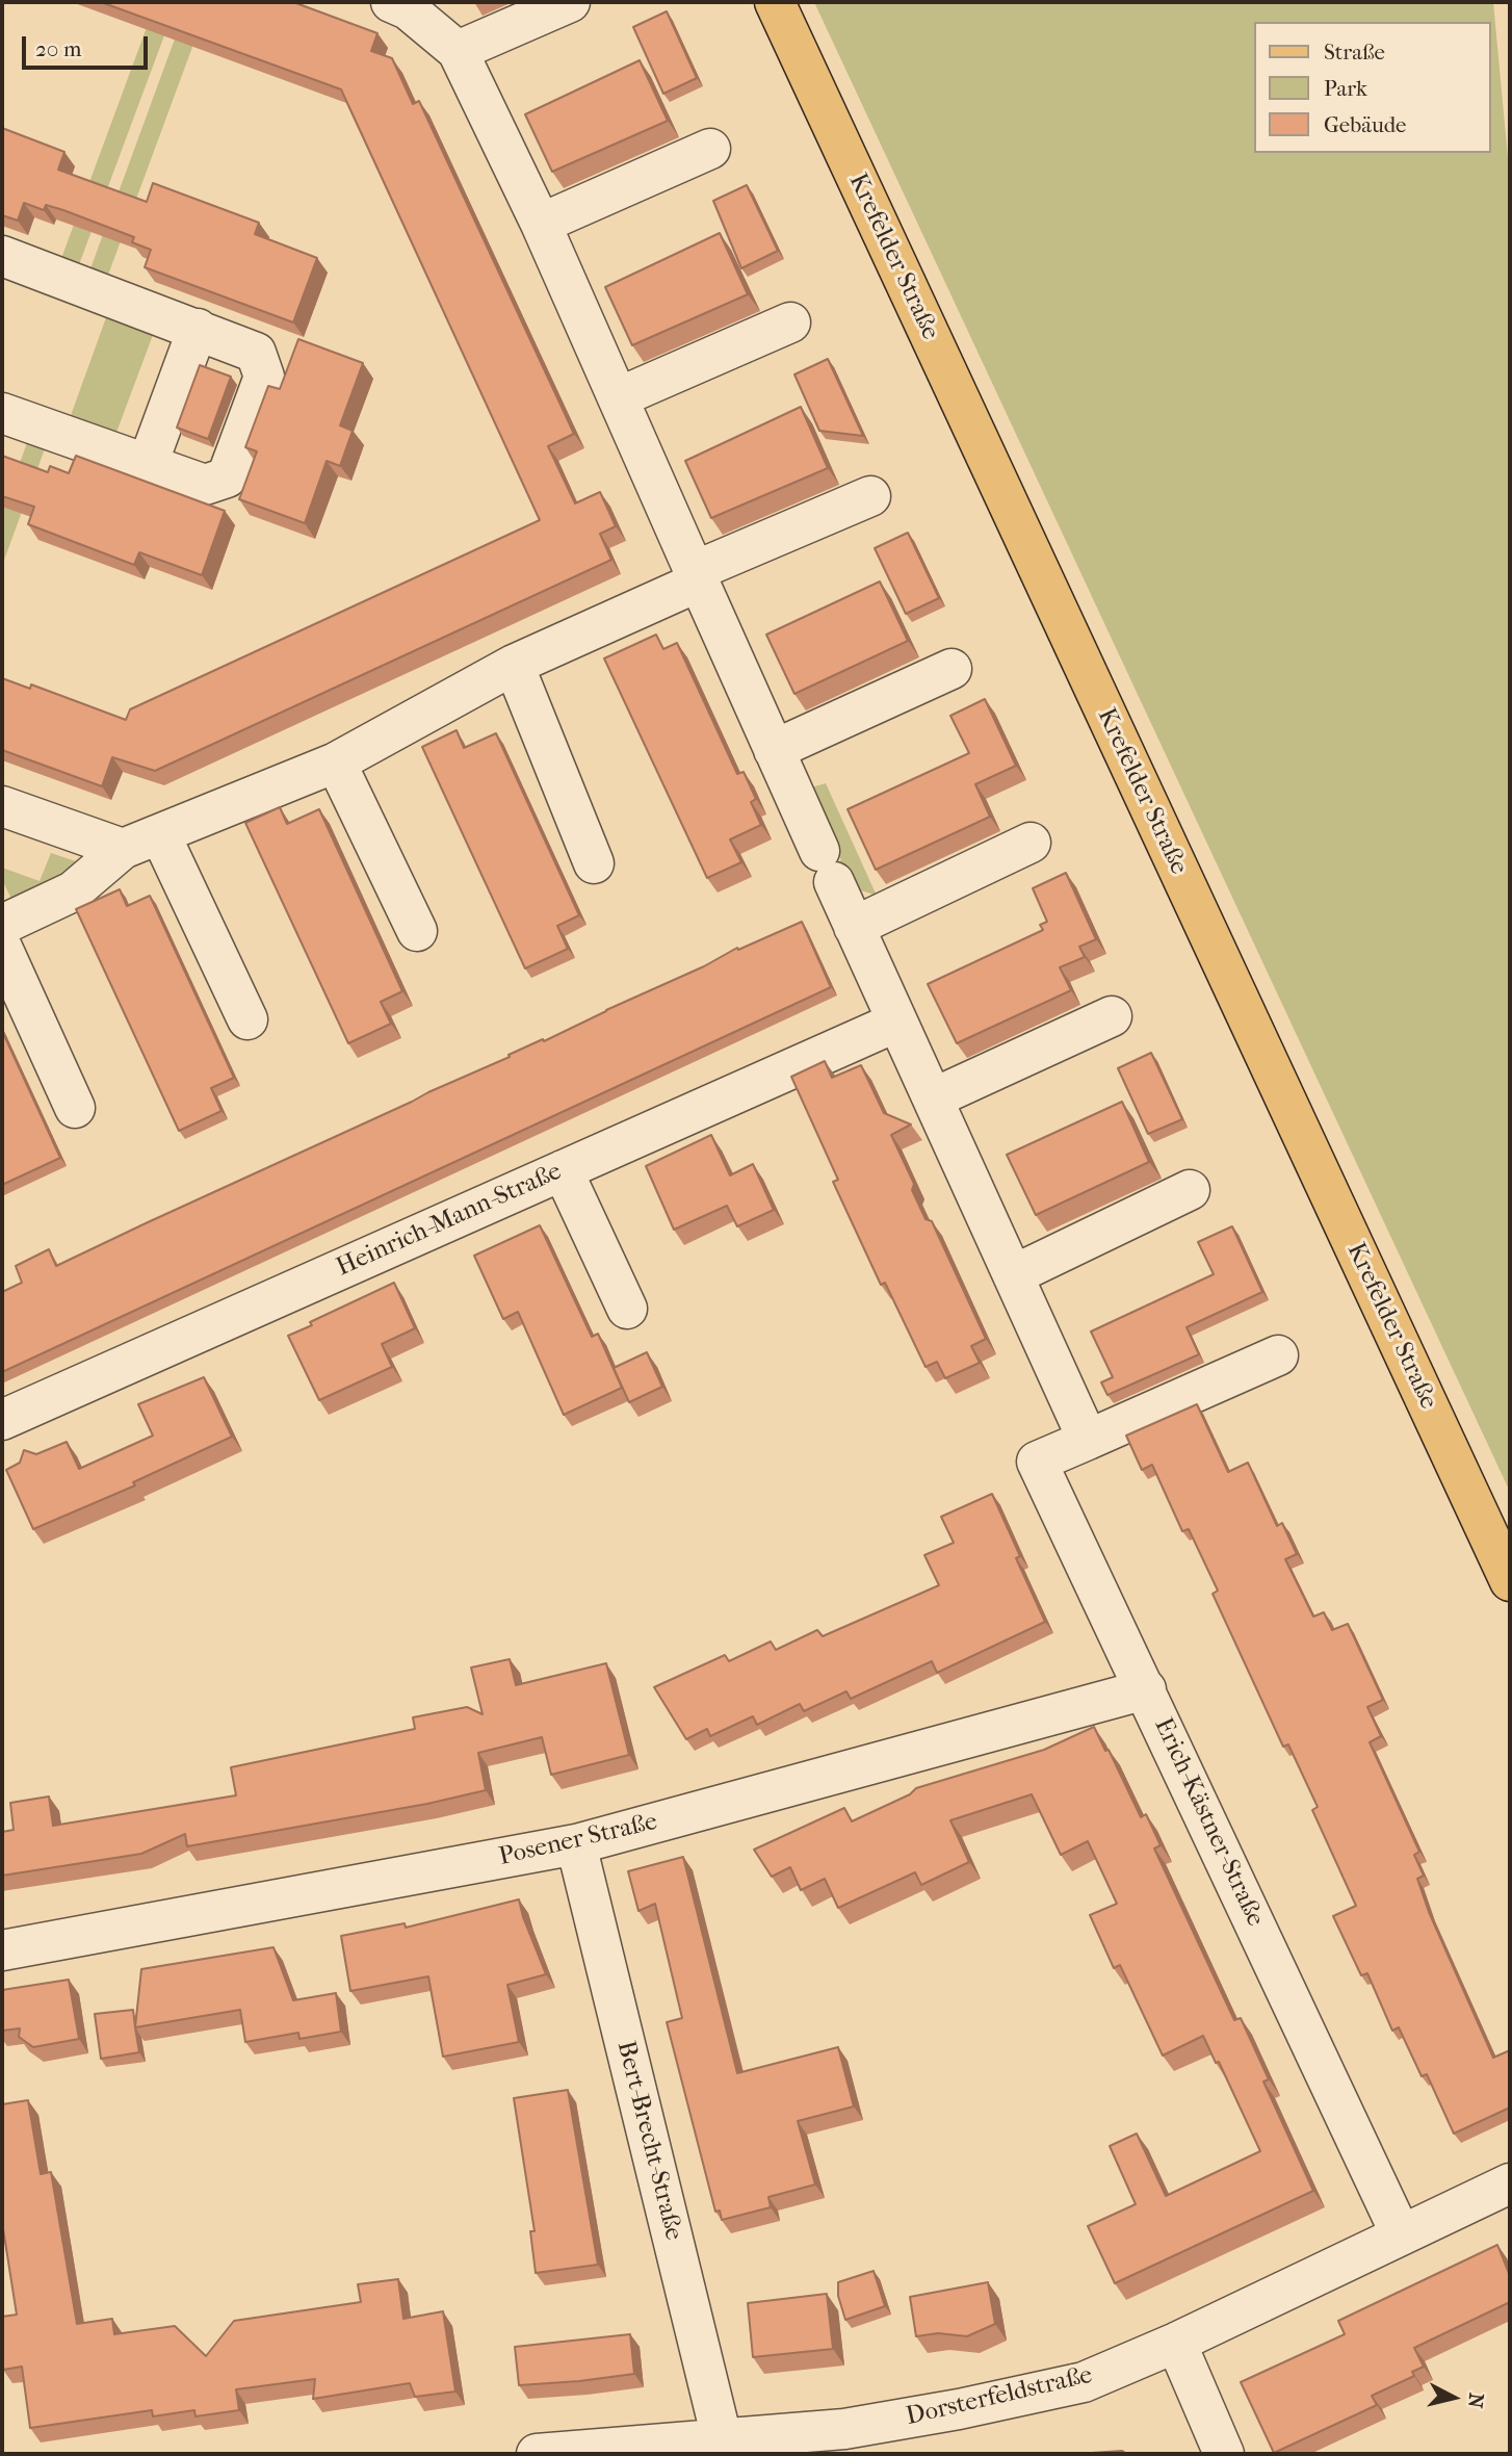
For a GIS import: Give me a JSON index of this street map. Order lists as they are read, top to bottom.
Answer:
{
  "streets": {
    "main road": ["Krefelder Straße"],
    "street": [
      "Heinrich-Mann-Straße",
      "Erich-Kästner-Straße",
      "Posener Straße",
      "Bert-Brecht-Straße",
      "Dorsterfeldstraße"
    ]
  },
  "crossings": [
    ["Erich-Kästner-Straße", "Posener Straße"],
    ["Erich-Kästner-Straße", "Dorsterfeldstraße"],
    ["Posener Straße", "Bert-Brecht-Straße"],
    ["Bert-Brecht-Straße", "Dorsterfeldstraße"]
  ],
  "legend": ["Straße", "Park", "Gebäude"],
  "scale_bar": "20 m",
  "north": "right"
}
